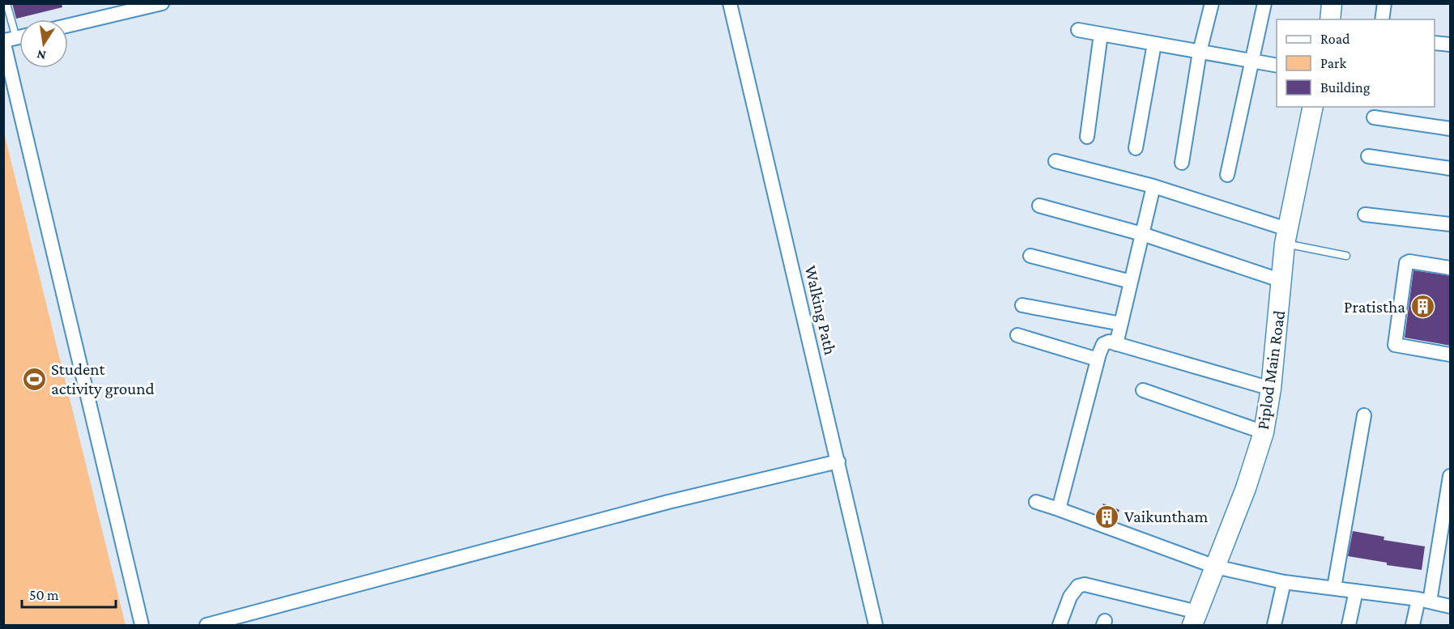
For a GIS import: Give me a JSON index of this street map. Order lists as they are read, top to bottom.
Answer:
{
  "streets": {
    "street": ["Walking Path", "Piplod Main Road"]
  },
  "places": {
    "building": ["Pratistha", "Vaikuntham"],
    "sports": ["Student activity ground"]
  },
  "legend": ["Road", "Park", "Building"],
  "scale_bar": "50 m",
  "north": "bottom"
}
